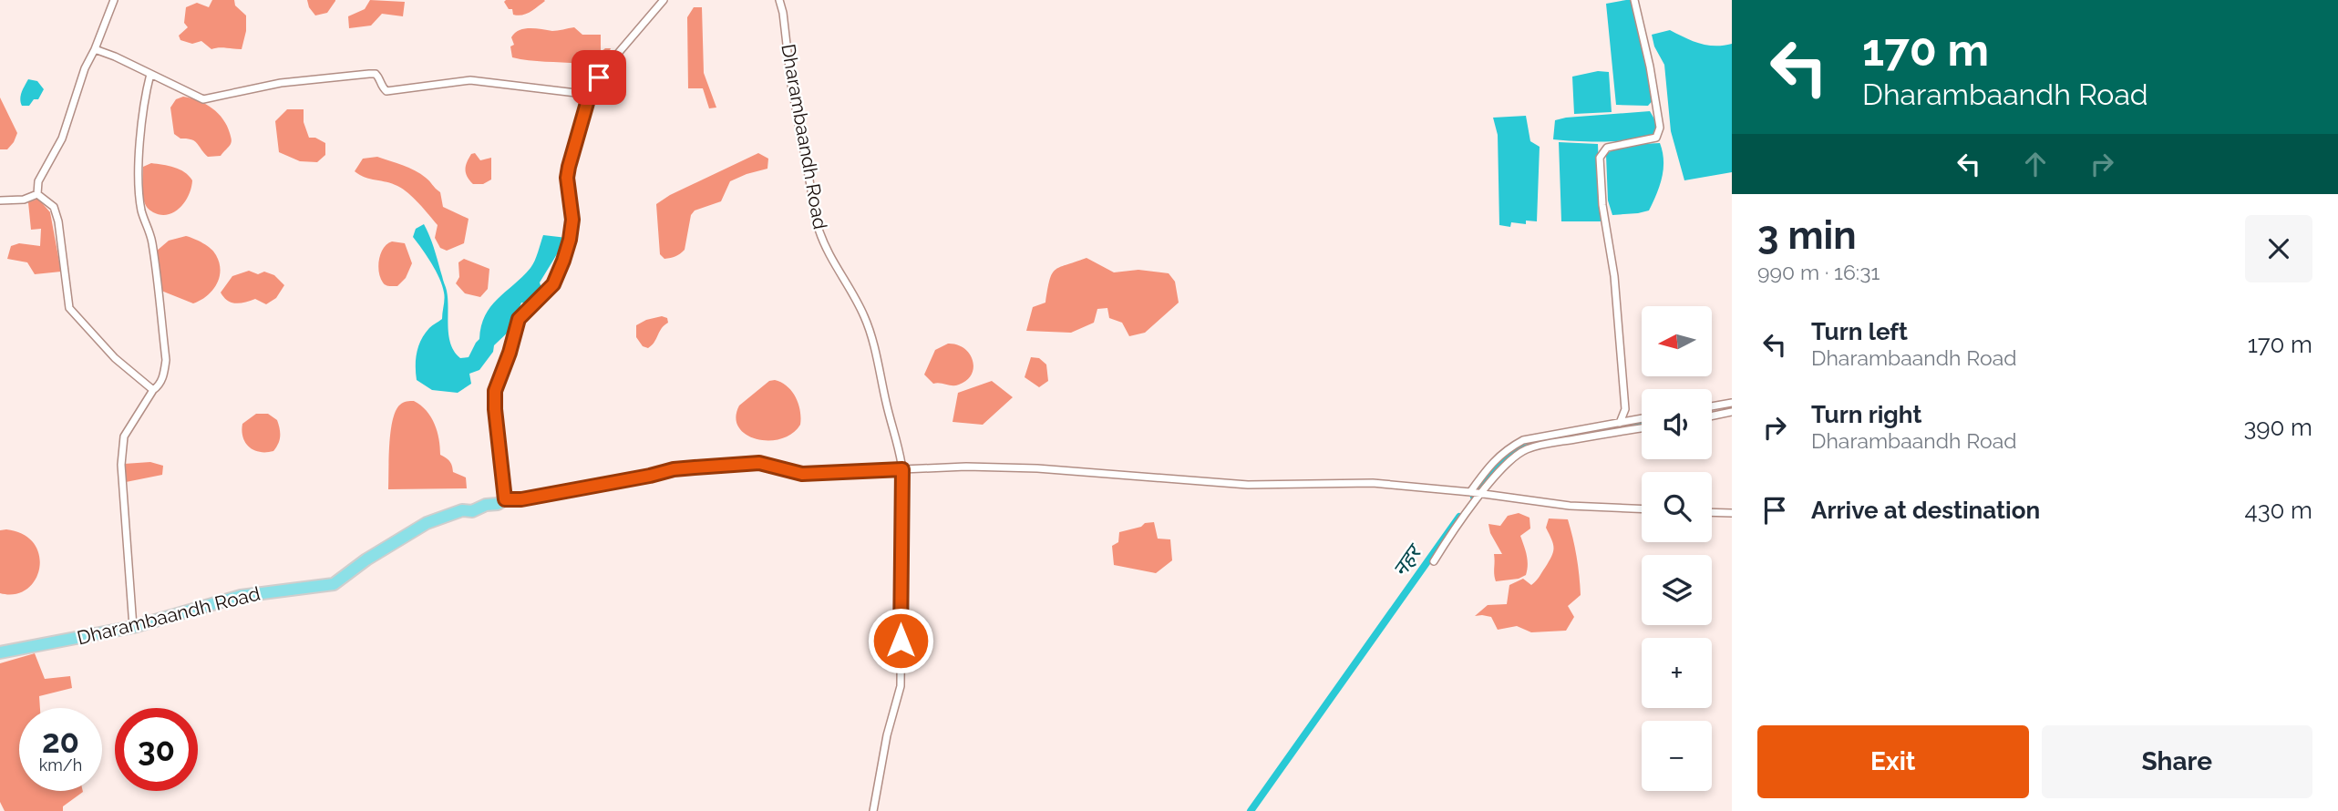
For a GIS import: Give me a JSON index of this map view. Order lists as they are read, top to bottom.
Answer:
{
  "streets": {
    "main road": ["Dharambaandh Road"]
  },
  "water": ["नहर"],
  "north": "left",
  "page": {
    "turn": ["170 m", "Dharambaandh Road"],
    "heading": ["3 min", "990 m · 16:31"],
    "list": [
      {
        "name": "Turn left",
        "note": "Dharambaandh Road",
        "value": "170 m"
      },
      {
        "name": "Turn right",
        "note": "Dharambaandh Road",
        "value": "390 m"
      },
      {
        "name": "Arrive at destination",
        "value": "430 m"
      }
    ],
    "map_buttons": ["+", "−"],
    "speed": "20 km/h",
    "limit": "30",
    "buttons": ["Exit", "Share"]
  }
}
